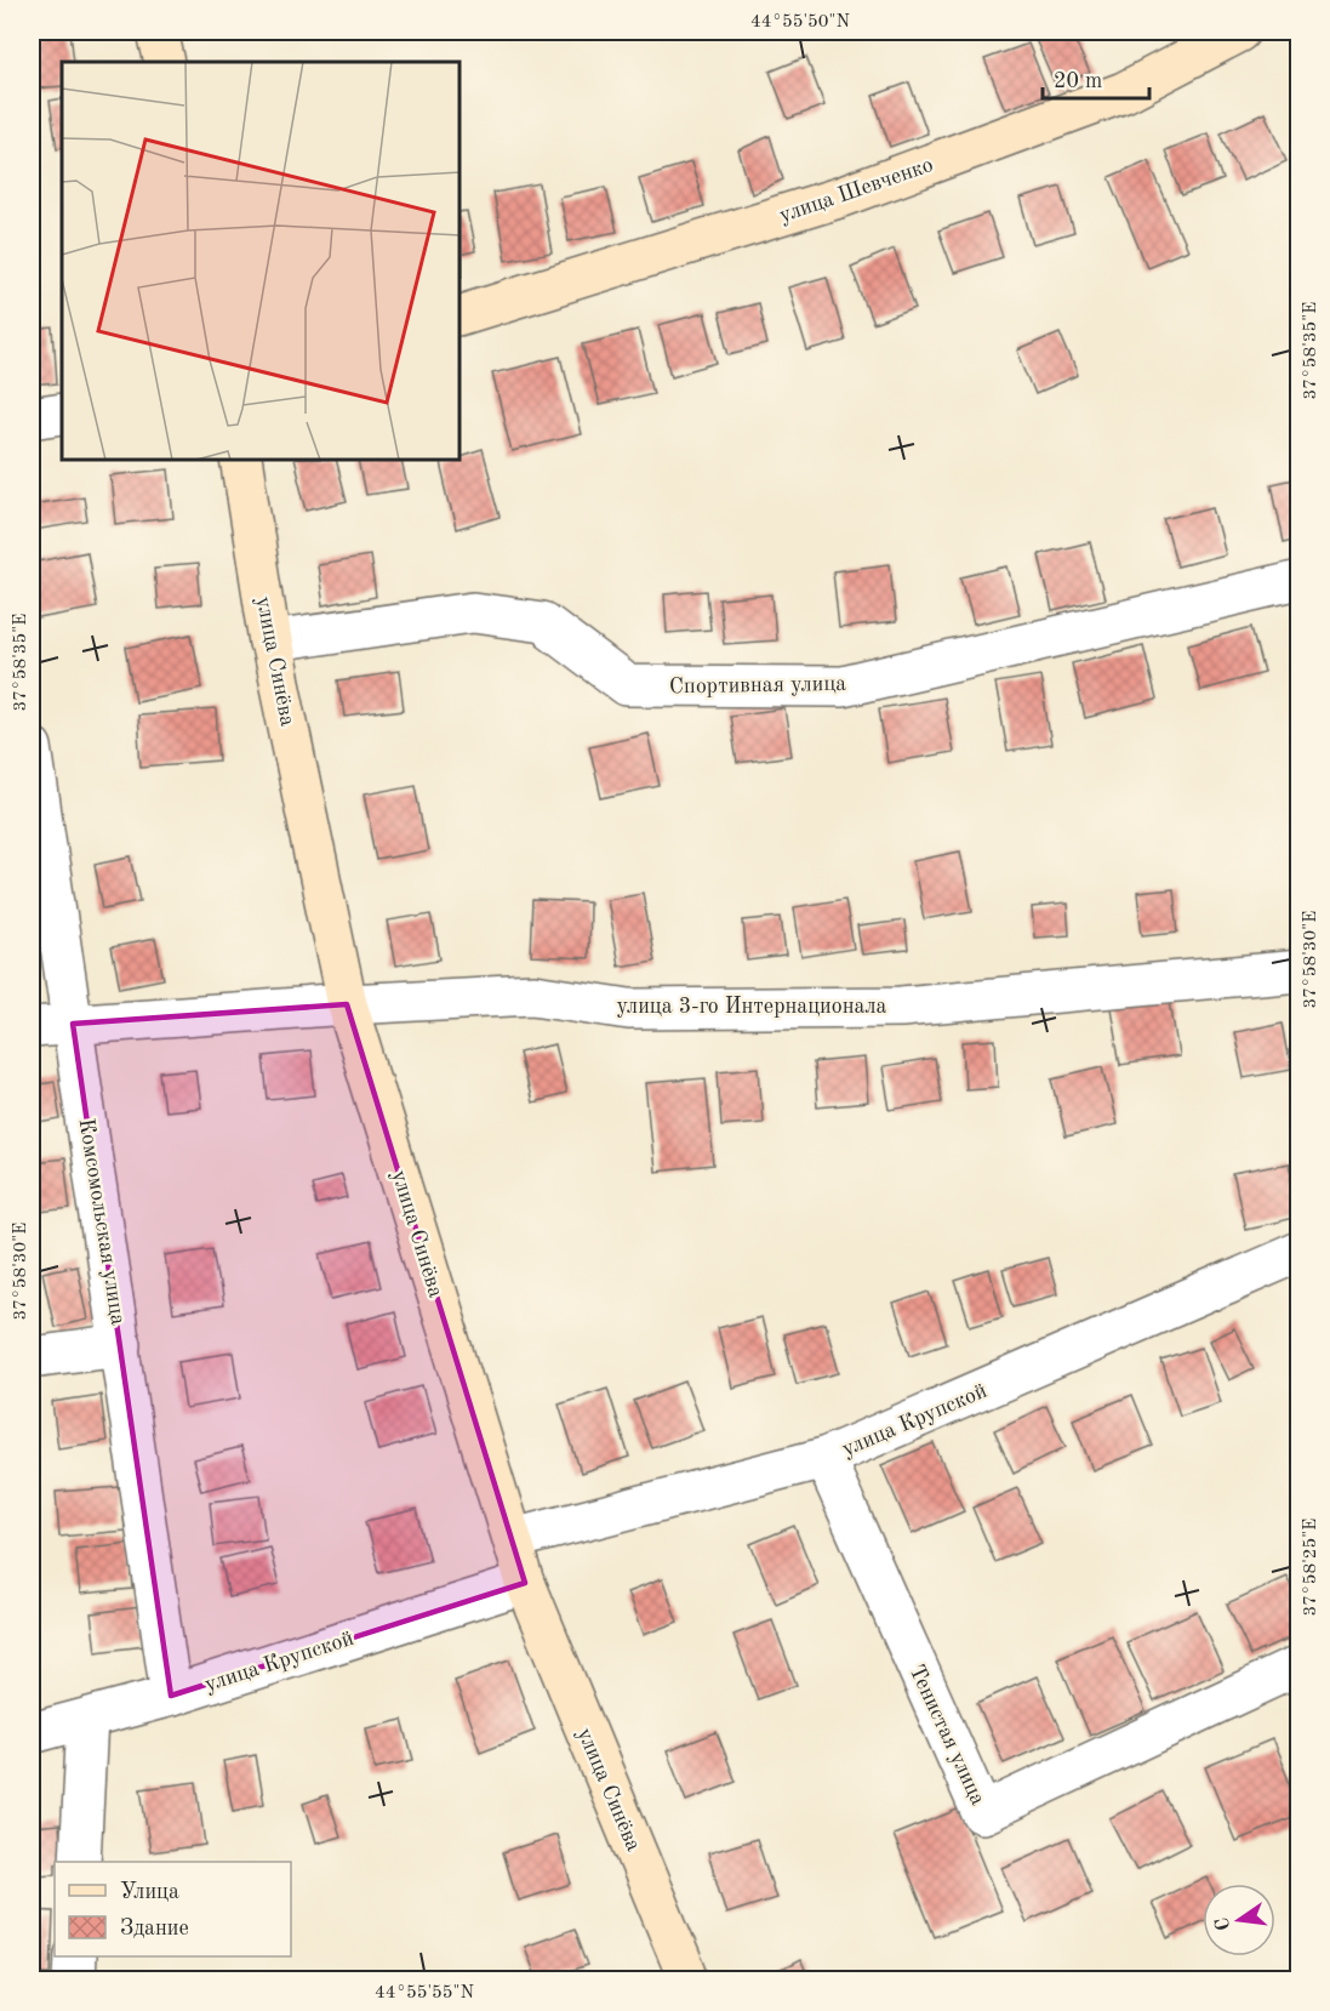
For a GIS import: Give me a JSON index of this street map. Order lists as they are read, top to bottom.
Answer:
{
  "streets": {
    "main road": ["улица Шевченко", "улица Синёва"],
    "street": [
      "Спортивная улица",
      "улица 3-го Интернационала",
      "Комсомольская улица",
      "улица Крупской",
      "Тенистая улица"
    ]
  },
  "crossings": [
    ["улица Синёва", "Спортивная улица"],
    ["улица Синёва", "улица 3-го Интернационала"],
    ["улица Синёва", "улица Крупской"],
    ["улица 3-го Интернационала", "Комсомольская улица"],
    ["Комсомольская улица", "улица Крупской"],
    ["улица Крупской", "Тенистая улица"]
  ],
  "legend": ["Улица", "Здание"],
  "scale_bar": "20 m",
  "north": "left",
  "coordinates": [
    "44°55'50\"N",
    "37°58'35\"E",
    "37°58'30\"E",
    "37°58'25\"E",
    "44°55'55\"N"
  ]
}
